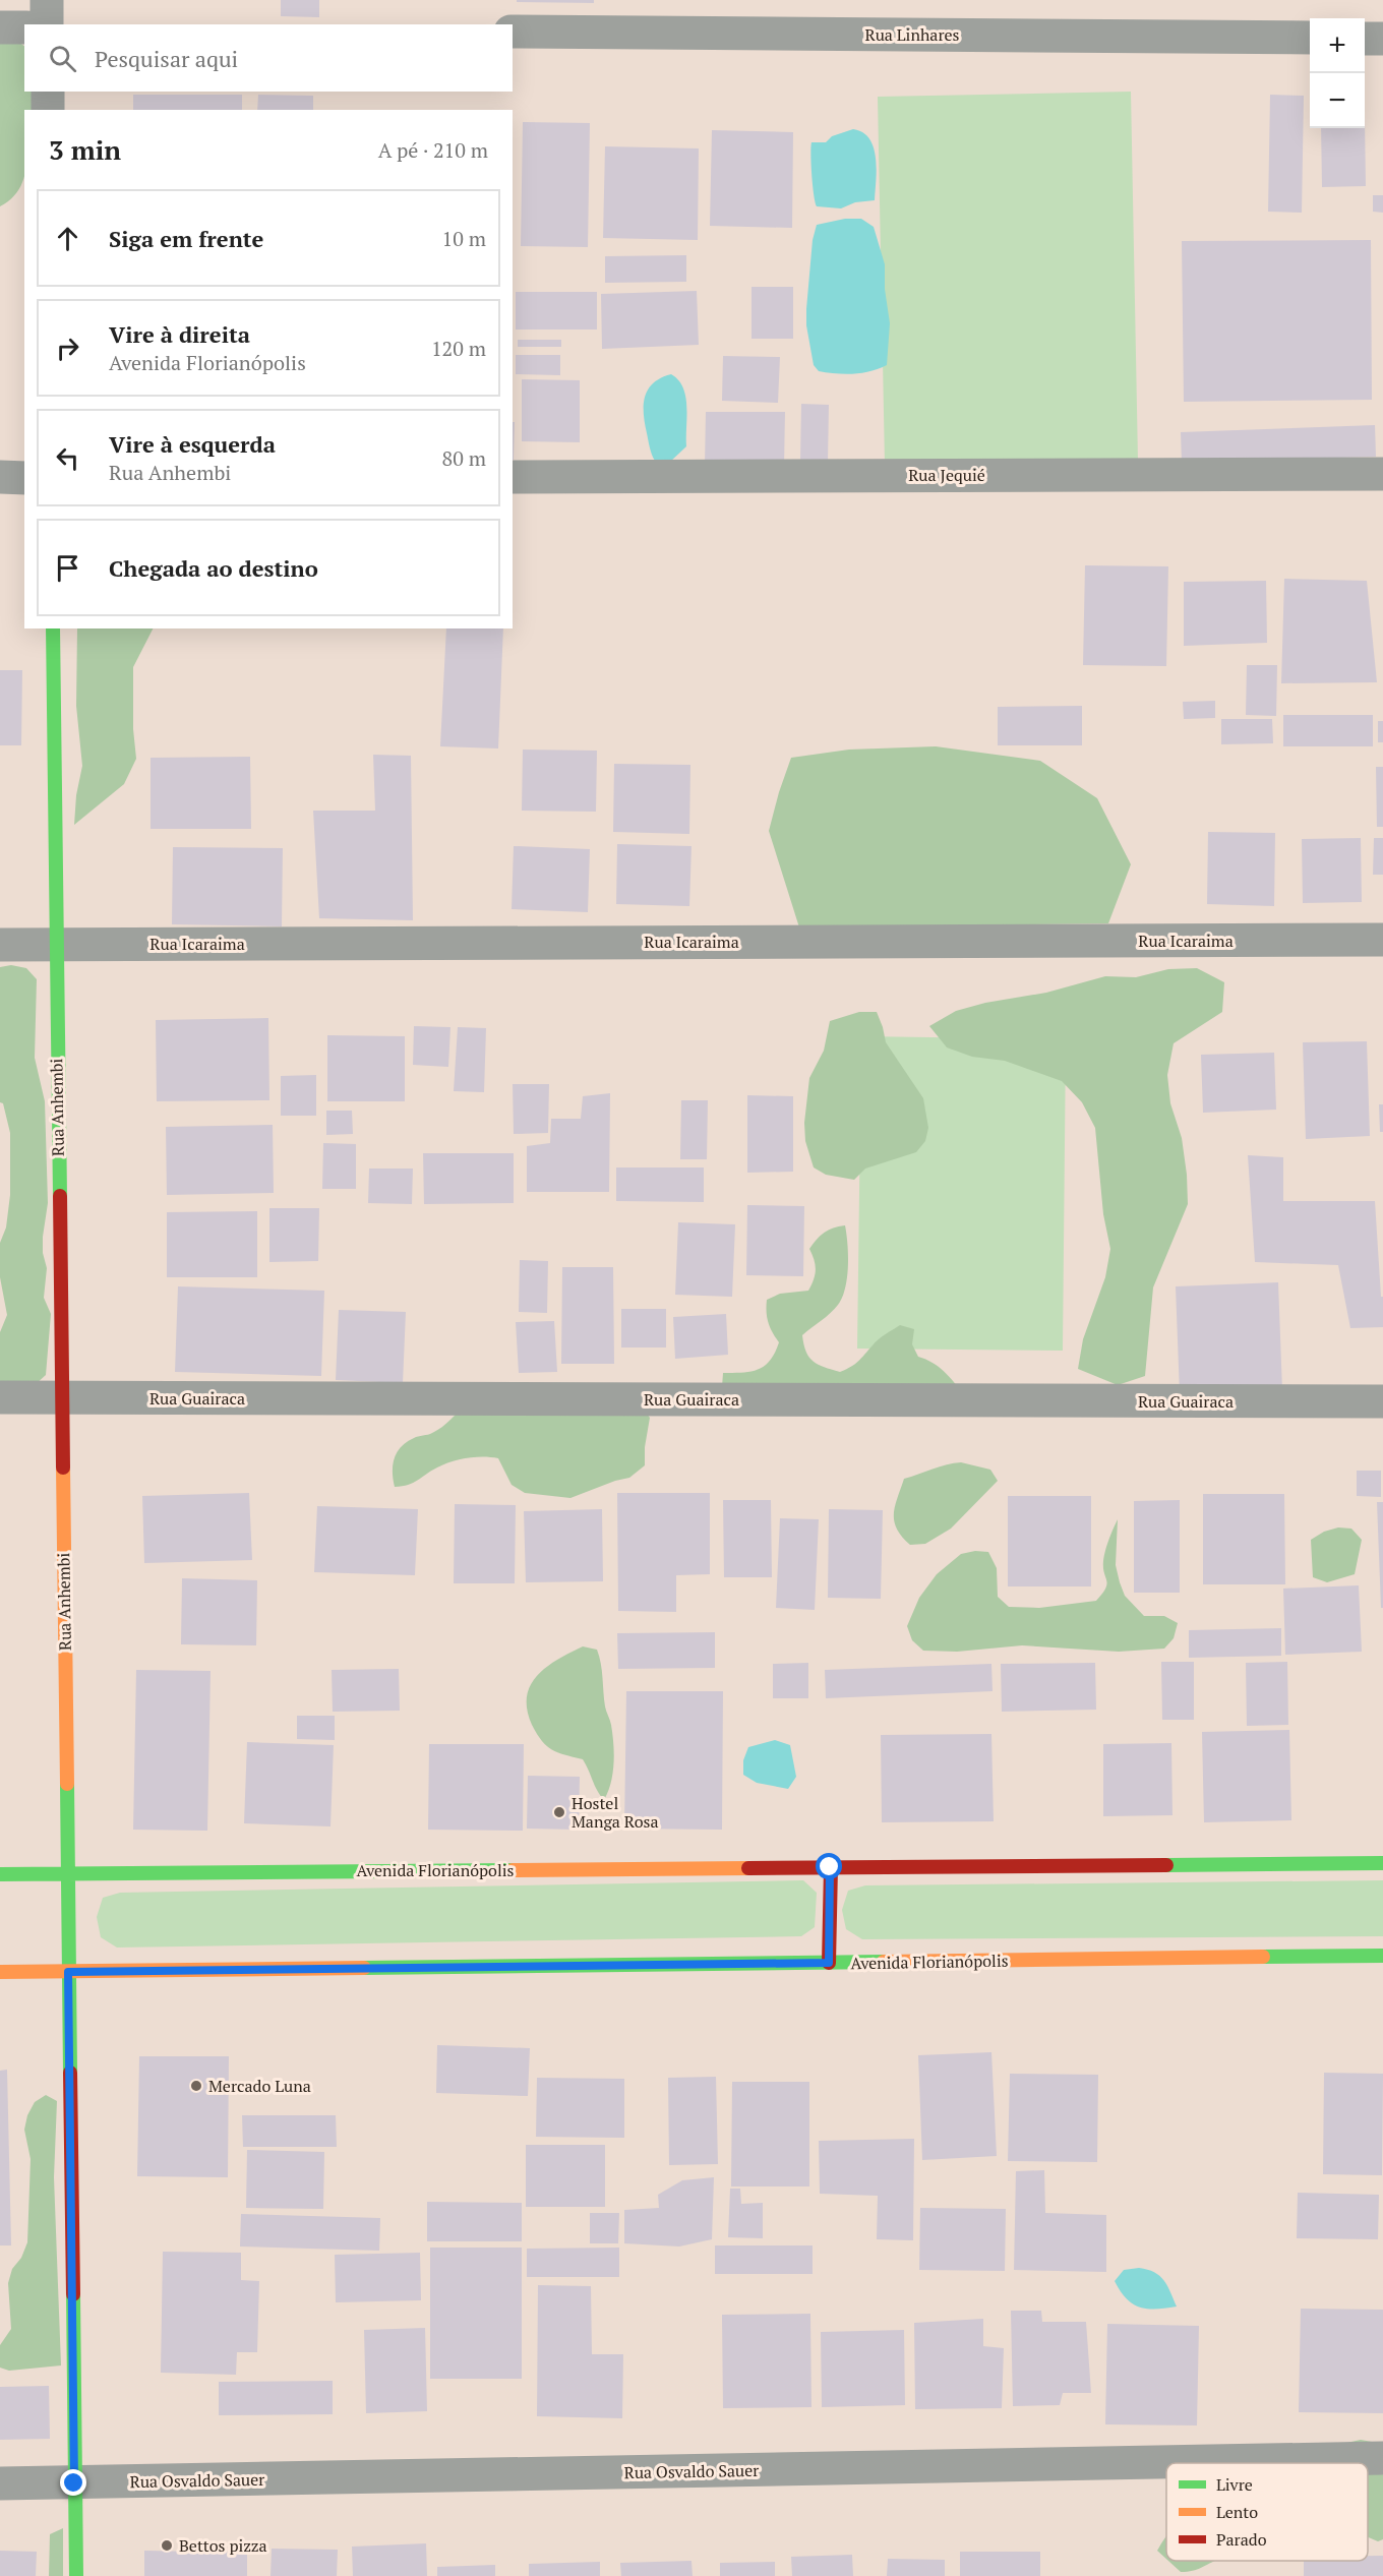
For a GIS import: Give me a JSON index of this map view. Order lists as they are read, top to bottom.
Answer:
{
  "streets": {
    "street": [
      "Rua Linhares",
      "Rua Jequié",
      "Rua Icaraima",
      "Rua Anhembi",
      "Rua Guairaca",
      "Avenida Florianópolis",
      "Rua Osvaldo Sauer"
    ]
  },
  "crossings": [
    ["Rua Icaraima", "Rua Anhembi"],
    ["Rua Anhembi", "Rua Guairaca"],
    ["Rua Anhembi", "Avenida Florianópolis"],
    ["Rua Anhembi", "Rua Osvaldo Sauer"]
  ],
  "places": ["Hostel Manga Rosa", "Mercado Luna", "Bettos pizza"],
  "legend": ["Livre", "Lento", "Parado"],
  "page": {
    "map_buttons": ["+", "−"],
    "search": "Pesquisar aqui",
    "heading": ["3 min", "A pé · 210 m"],
    "list": [
      ["Siga em frente", "10 m"],
      ["Vire à direita", "Avenida Florianópolis", "120 m"],
      ["Vire à esquerda", "Rua Anhembi", "80 m"],
      "Chegada ao destino"
    ]
  }
}
